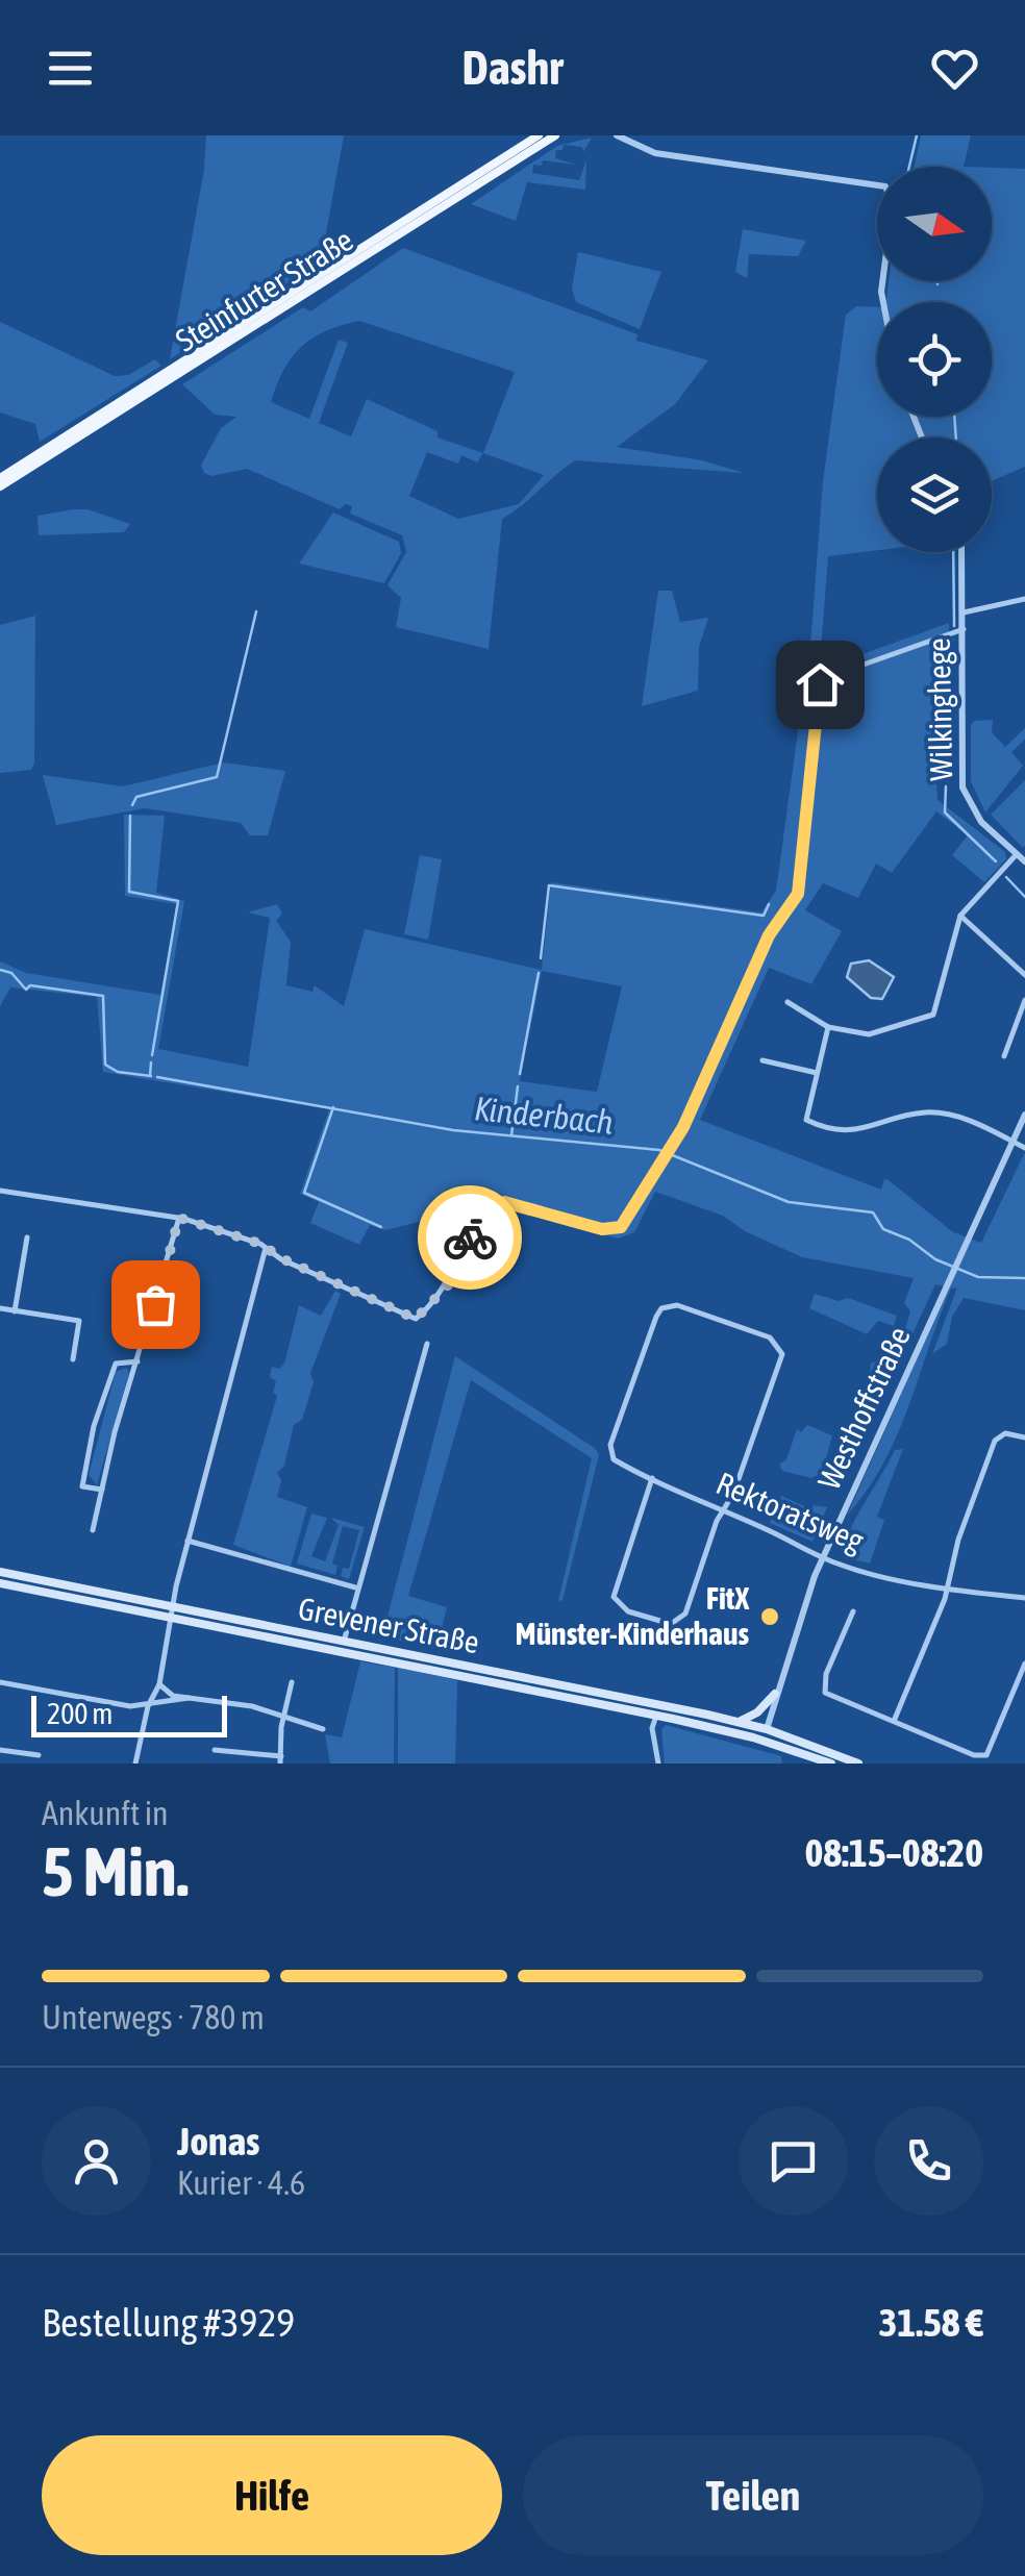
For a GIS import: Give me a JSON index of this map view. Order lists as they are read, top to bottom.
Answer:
{
  "streets": {
    "main road": ["Steinfurter Straße", "Grevener Straße"],
    "street": ["Wilkinghege", "Westhoffstraße", "Rektoratsweg"]
  },
  "crossings": [
    ["Westhoffstraße", "Rektoratsweg"],
    ["Westhoffstraße", "Grevener Straße"]
  ],
  "water": ["Kinderbach"],
  "places": ["FitX Münster-Kinderhaus"],
  "scale_bar": "200 m",
  "north": "right",
  "page": {
    "header": "Dashr",
    "scale": "200 m",
    "heading": ["5 Min.", "Ankunft in", "08:15–08:20"],
    "panel": [
      "Jonas",
      "Kurier · 4.6",
      "Bestellung #3929",
      "31.58 €"
    ],
    "bar": "Unterwegs · 780 m",
    "buttons": ["Hilfe", "Teilen"]
  }
}
